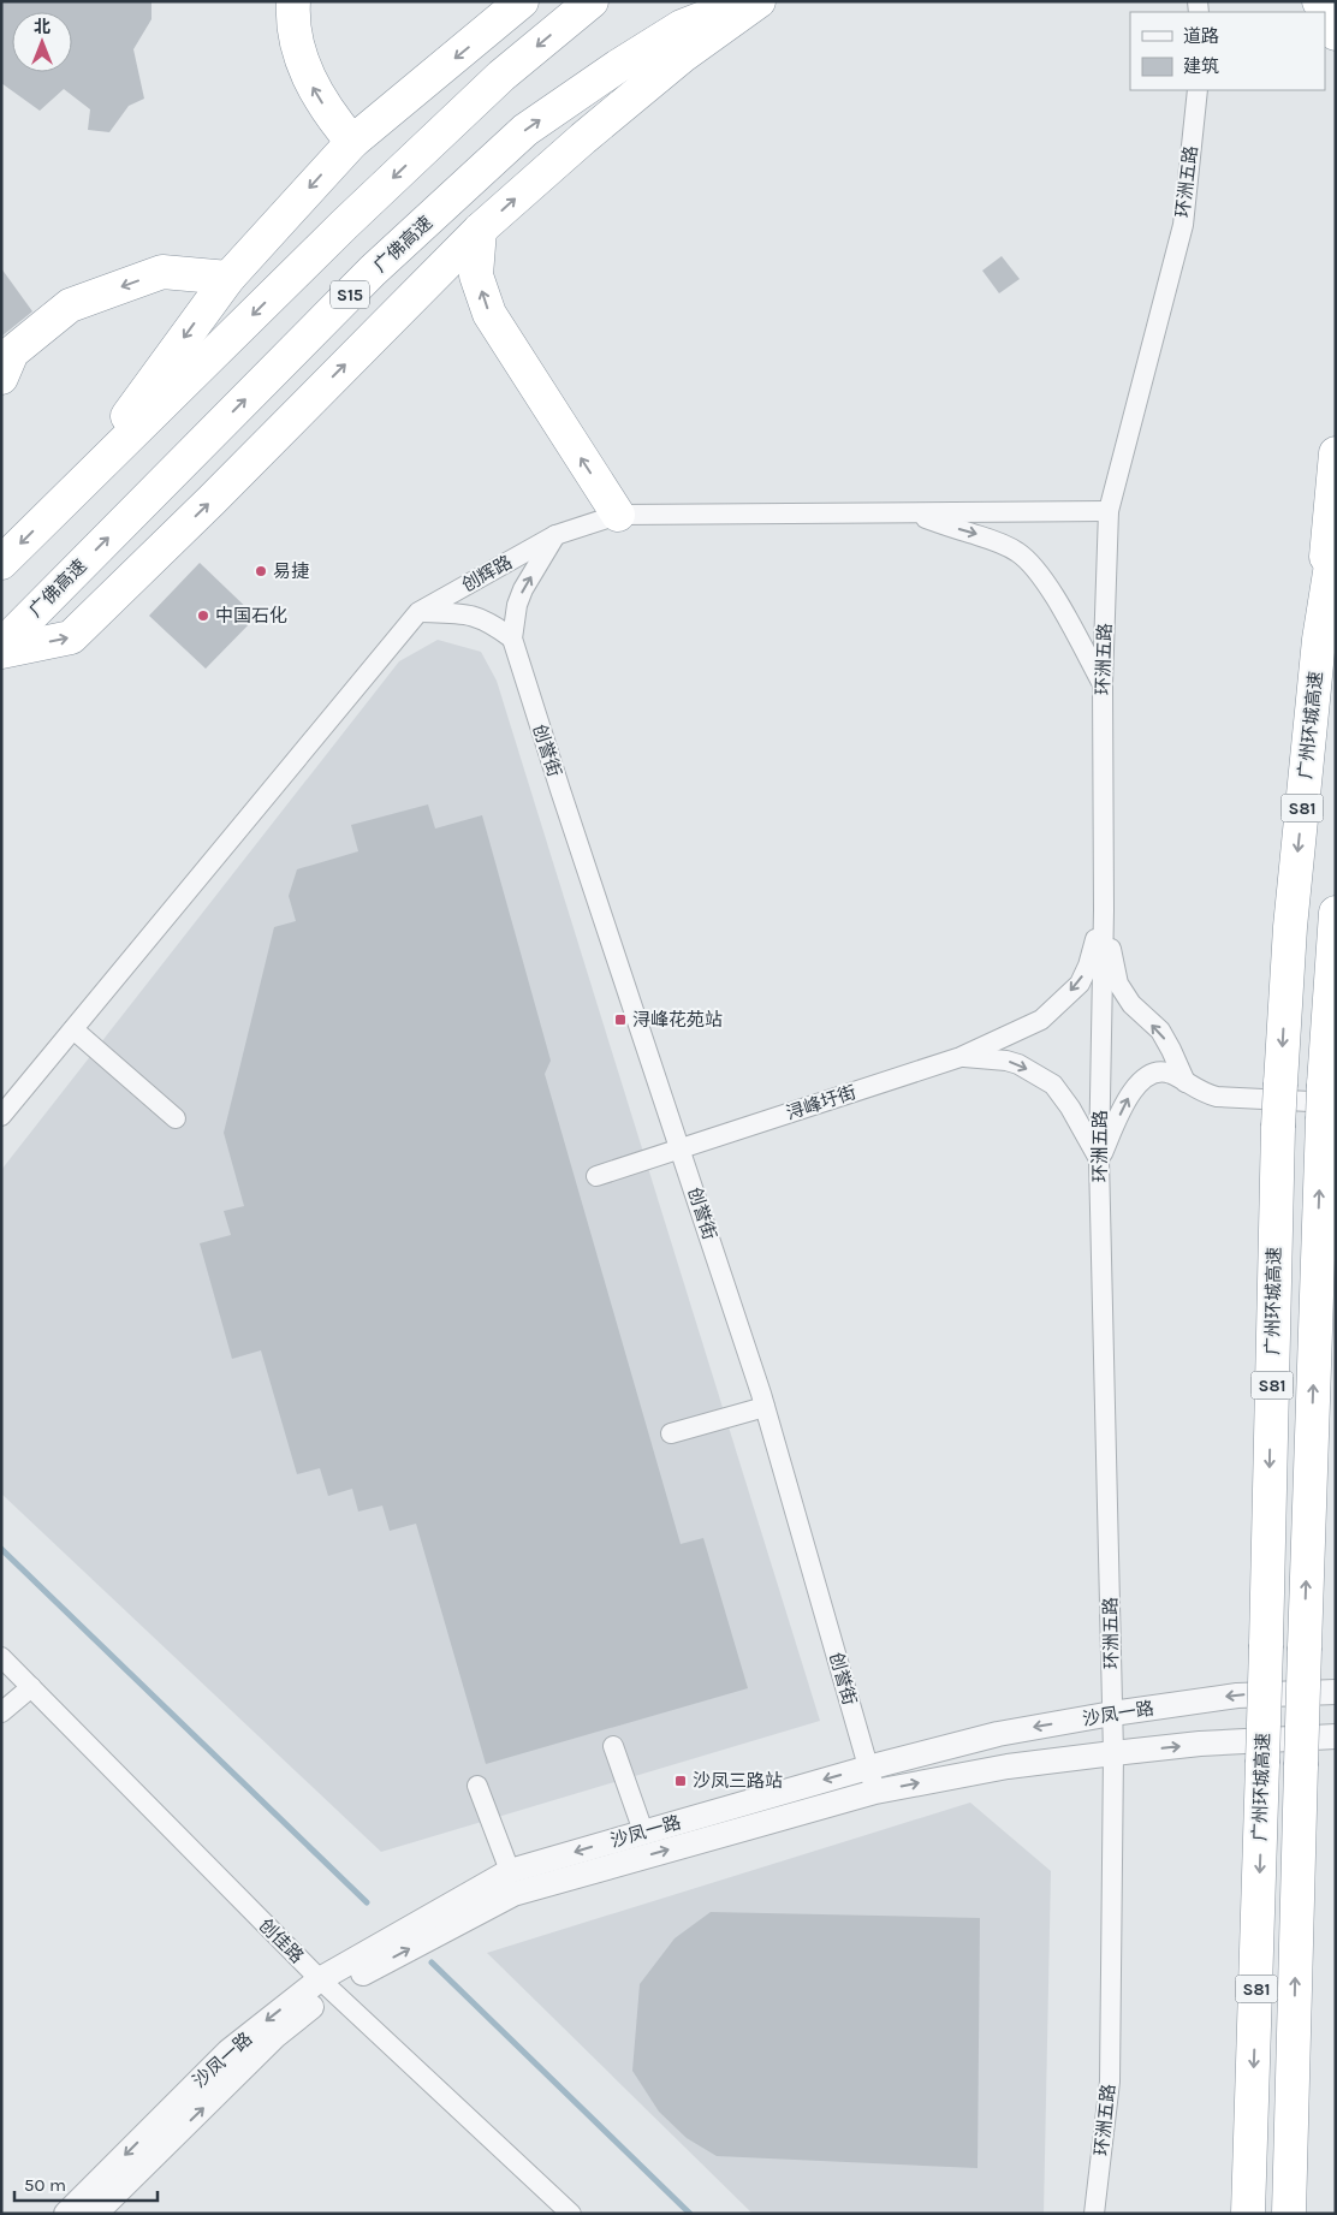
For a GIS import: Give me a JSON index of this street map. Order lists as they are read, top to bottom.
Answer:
{
  "streets": {
    "highway": [
      "广佛高速",
      "S15",
      "广州环城高速",
      "S81"
    ],
    "street": [
      "环洲五路",
      "创辉路",
      "创誉街",
      "浔峰圩街",
      "沙凤一路",
      "创佳路"
    ]
  },
  "crossings": [
    ["环洲五路", "创辉路"],
    ["环洲五路", "浔峰圩街"],
    ["环洲五路", "沙凤一路"],
    ["创誉街", "浔峰圩街"],
    ["创誉街", "沙凤一路"],
    ["沙凤一路", "创佳路"]
  ],
  "places": {
    "other": ["易捷", "中国石化"],
    "transit": ["浔峰花苑站", "沙凤三路站"]
  },
  "legend": ["道路", "建筑"],
  "scale_bar": "50 m",
  "north": "top"
}
